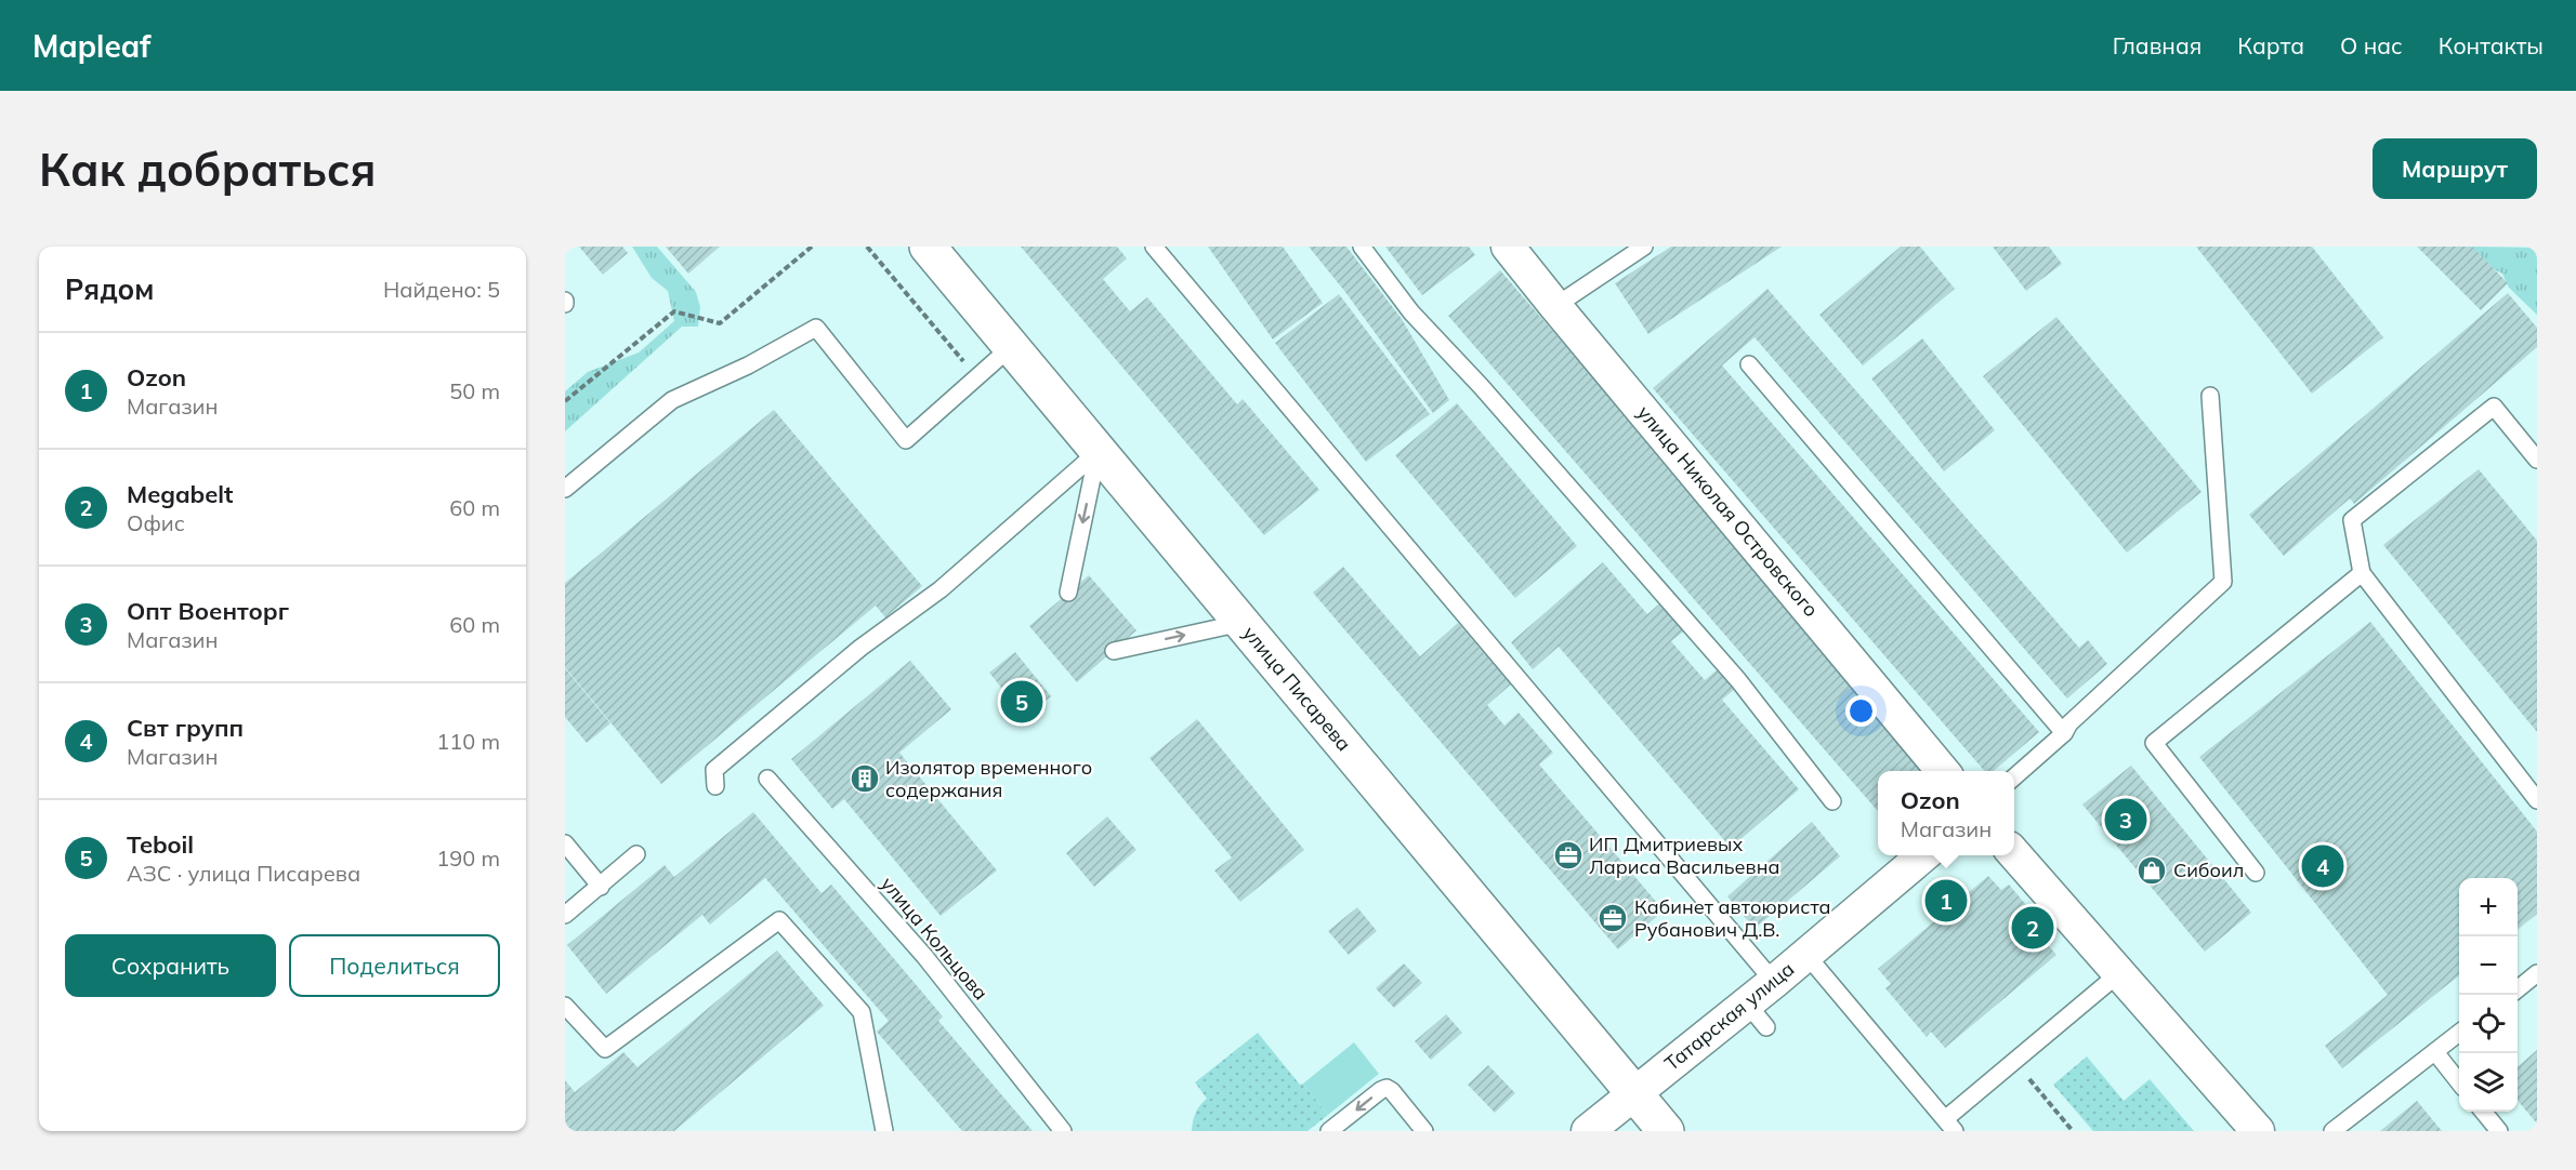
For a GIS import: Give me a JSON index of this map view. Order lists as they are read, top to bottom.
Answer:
{
  "streets": {
    "main road": ["улица Писарева"],
    "street": ["улица Николая Островского", "Татарская улица"],
    "lane": ["улица Кольцова"]
  },
  "crossings": [
    ["улица Писарева", "Татарская улица"]
  ],
  "places": {
    "building": ["Изолятор временного содержания"],
    "office": ["ИП Дмитриевых Лариса Васильевна", "Кабинет автоюриста Рубанович Д.В."],
    "shop": ["Сибоил"]
  },
  "page": {
    "header": "Mapleaf",
    "nav": [
      "Главная",
      "Карта",
      "О нас",
      "Контакты"
    ],
    "buttons": [
      "Маршрут",
      ["Сохранить", "Поделиться"]
    ],
    "title": "Как добраться",
    "heading": ["Рядом", "Найдено: 5"],
    "list": [
      {
        "mark": "1",
        "name": "Ozon",
        "note": "Магазин",
        "value": "50 m"
      },
      {
        "mark": "2",
        "name": "Megabelt",
        "note": "Офис",
        "value": "60 m"
      },
      {
        "mark": "3",
        "name": "Опт Военторг",
        "note": "Магазин",
        "value": "60 m"
      },
      {
        "mark": "4",
        "name": "Свт групп",
        "note": "Магазин",
        "value": "110 m"
      },
      {
        "mark": "5",
        "name": "Teboil",
        "note": "АЗС · улица Писарева",
        "value": "190 m"
      }
    ],
    "pins": [
      "5",
      "3",
      "4",
      "1",
      "2"
    ],
    "popup": ["Ozon", "Магазин"],
    "map_buttons": ["+", "−"]
  }
}
